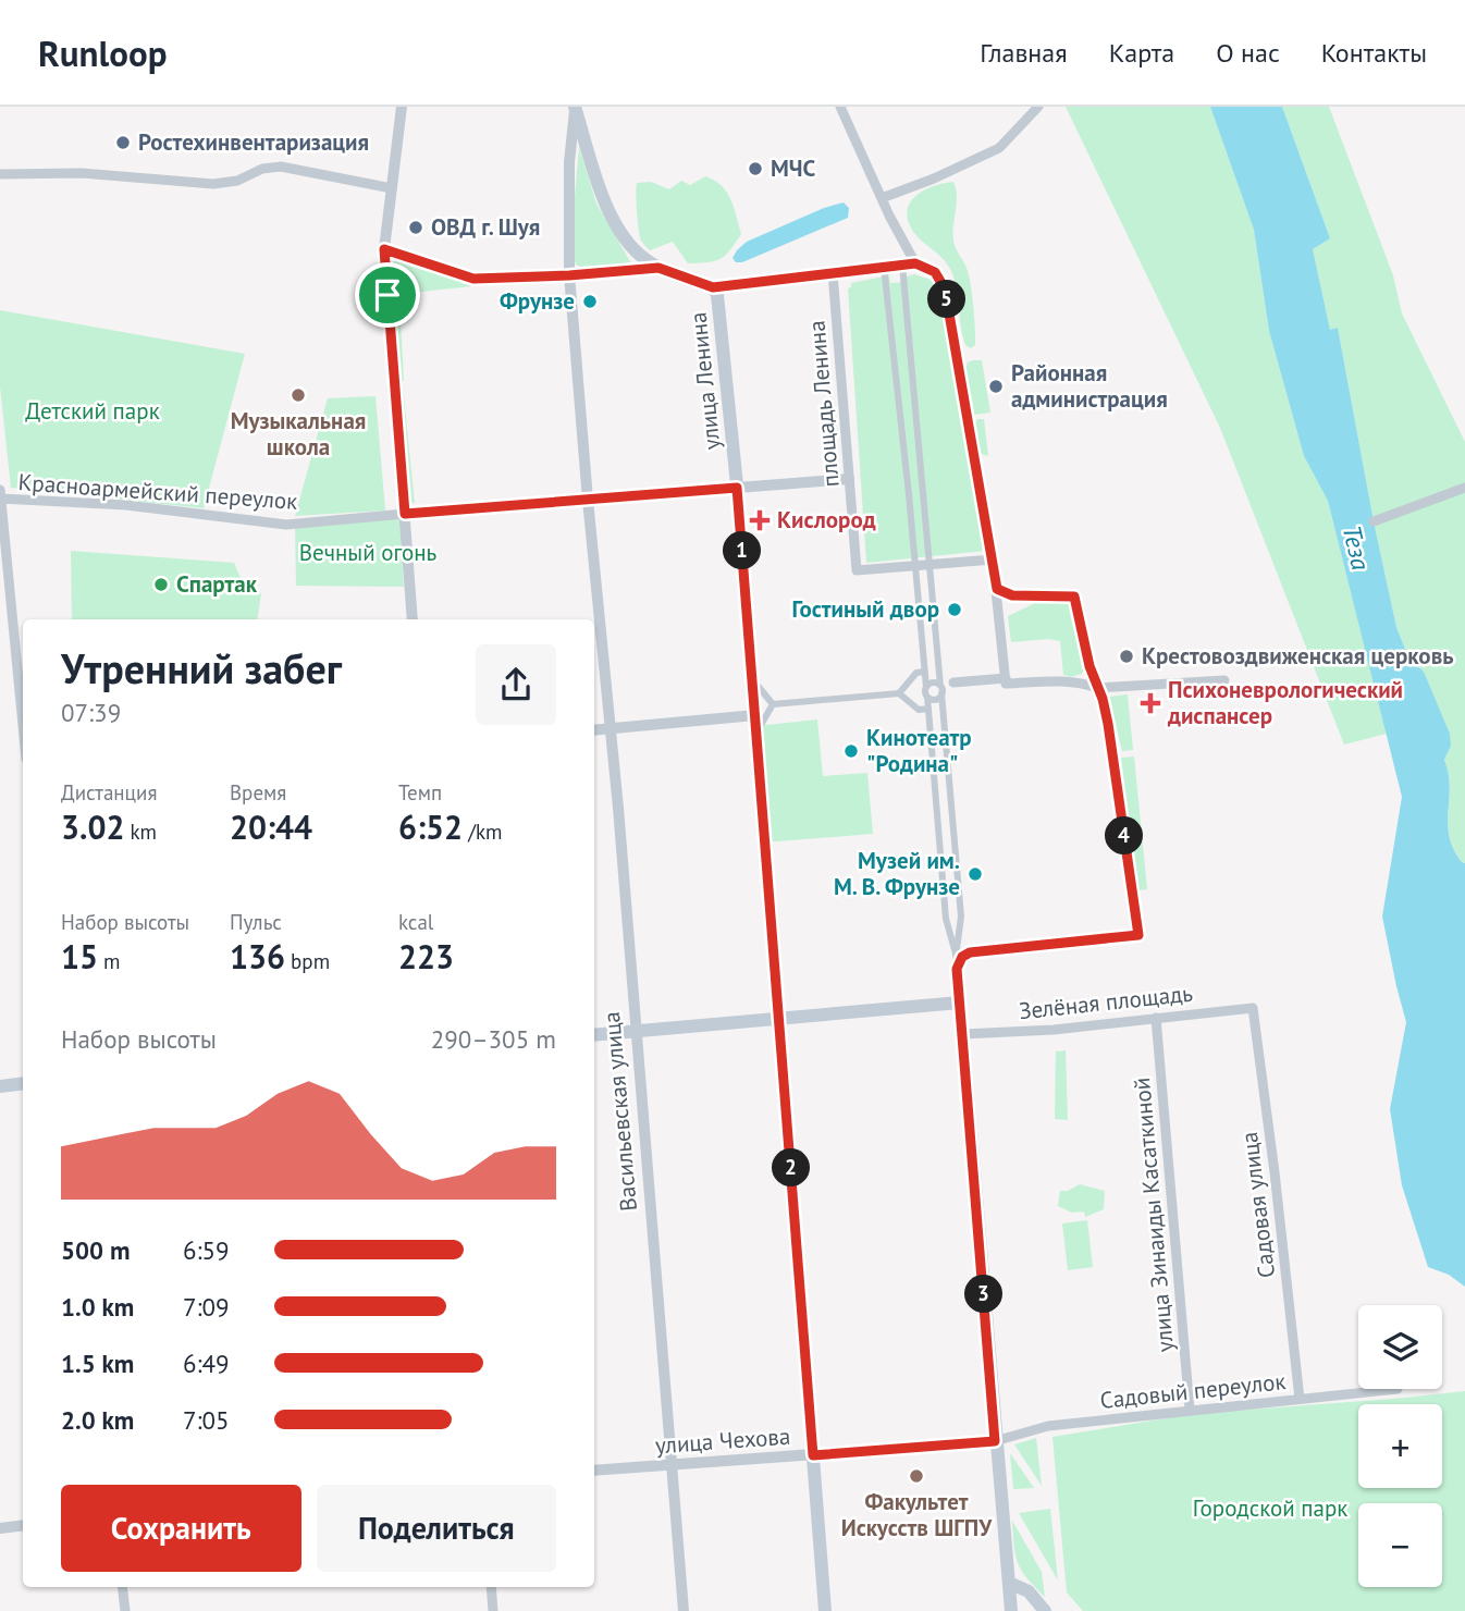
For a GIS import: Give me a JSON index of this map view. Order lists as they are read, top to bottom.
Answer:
{
  "streets": {
    "main road": ["улица Ленина"],
    "street": [
      "площадь Ленина",
      "Красноармейский переулок",
      "Зелёная площадь",
      "Васильевская улица",
      "Садовая улица",
      "улица Зинаиды Касаткиной",
      "Садовый переулок",
      "улица Чехова"
    ]
  },
  "crossings": [
    ["улица Ленина", "улица Чехова"],
    ["Зелёная площадь", "Садовая улица"],
    ["Зелёная площадь", "улица Зинаиды Касаткиной"],
    ["Васильевская улица", "улица Чехова"],
    ["Садовая улица", "Садовый переулок"],
    ["улица Зинаиды Касаткиной", "Садовый переулок"],
    ["Садовый переулок", "улица Чехова"]
  ],
  "water": ["Теза"],
  "parks": ["Детский парк", "Вечный огонь", "Городской парк"],
  "places": {
    "other": [
      "Ростехинвентаризация",
      "МЧС",
      "ОВД г. Шуя",
      "Фрунзе",
      "Районная администрация",
      "Музыкальная школа",
      "Спартак",
      "Гостиный двор",
      "Крестовоздвиженская церковь",
      "Кинотеатр \"Родина\"",
      "Музей им. М. В. Фрунзе",
      "Факультет Искусств ШГПУ"
    ],
    "health": ["Кислород", "Психоневрологический диспансер"]
  },
  "page": {
    "header": "Runloop",
    "nav": [
      "Главная",
      "Карта",
      "О нас",
      "Контакты"
    ],
    "pins": [
      "5",
      "1",
      "4",
      "2",
      "3"
    ],
    "heading": ["Утренний забег", "07:39"],
    "stats": [
      ["Дистанция", "3.02 km"],
      ["Время", "20:44"],
      ["Темп", "6:52 /km"],
      ["Набор высоты", "15 m"],
      ["Пульс", "136 bpm"],
      ["kcal", "223"]
    ],
    "chart": ["Набор высоты", "290–305 m"],
    "list": [
      {
        "name": "500 m",
        "note": "6:59"
      },
      {
        "name": "1.0 km",
        "note": "7:09"
      },
      {
        "name": "1.5 km",
        "note": "6:49"
      },
      {
        "name": "2.0 km",
        "note": "7:05"
      }
    ],
    "map_buttons": ["+", "−"],
    "buttons": ["Сохранить", "Поделиться"]
  }
}
